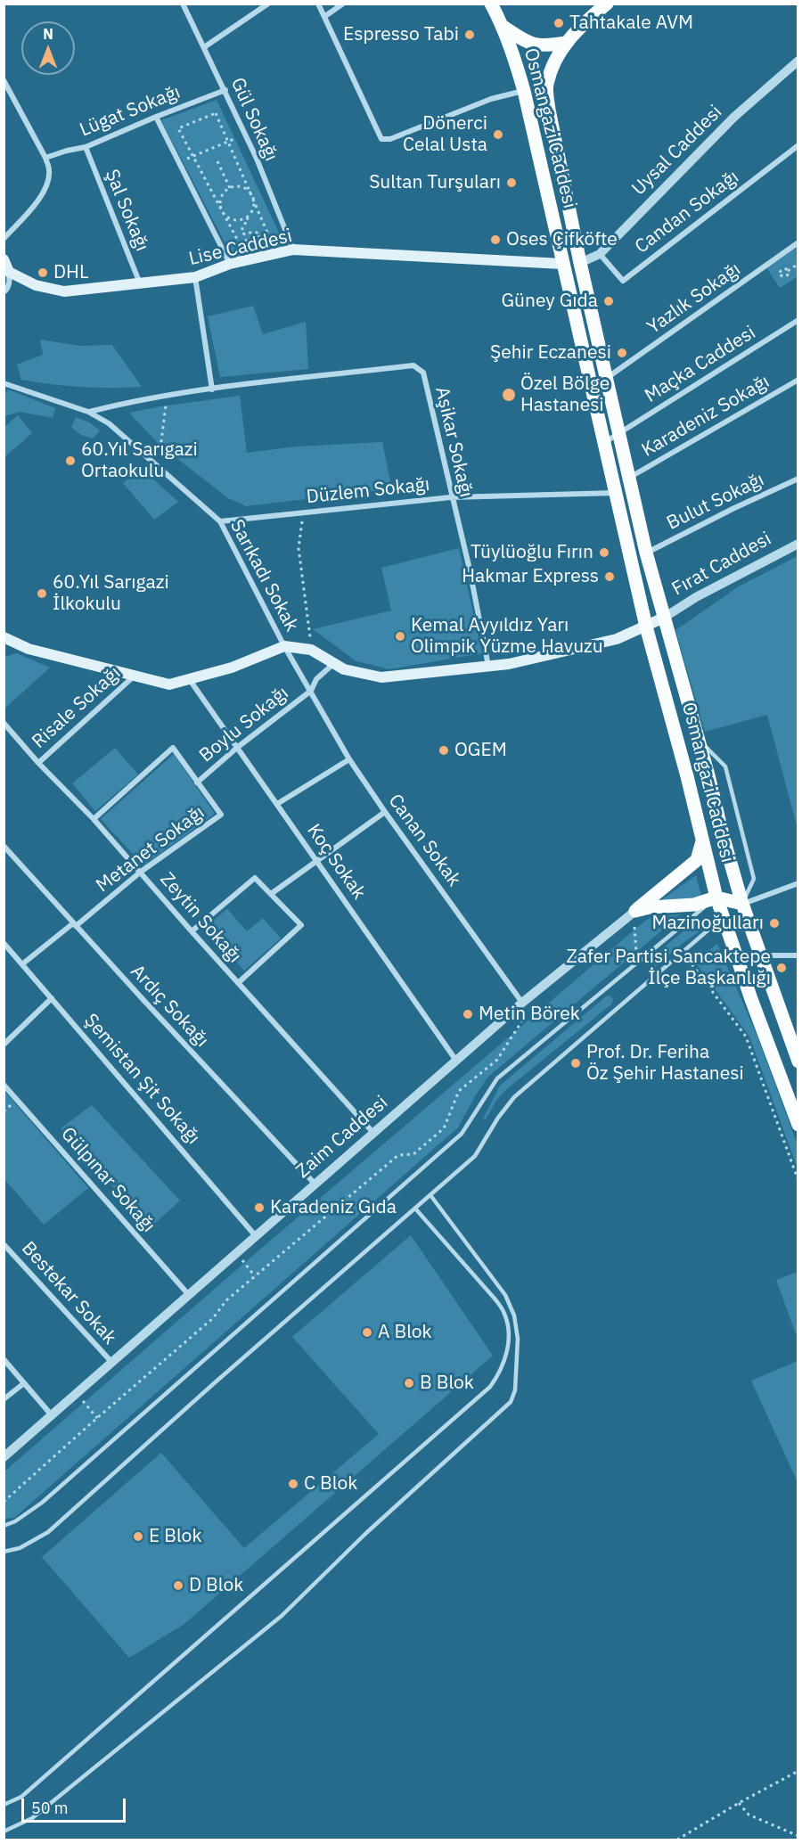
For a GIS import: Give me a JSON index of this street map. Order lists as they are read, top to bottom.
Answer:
{
  "streets": {
    "main road": ["Osmangazi Caddesi", "Lise Caddesi"],
    "street": [
      "Lügat Sokağı",
      "Gül Sokağı",
      "Uysal Caddesi",
      "Şal Sokağı",
      "Candan Sokağı",
      "Yazlık Sokağı",
      "Maçka Caddesi",
      "Karadeniz Sokağı",
      "Aşikar Sokağı",
      "Düzlem Sokağı",
      "Bulut Sokağı",
      "Fırat Caddesi",
      "Sarıkadı Sokak",
      "Risale Sokağı",
      "Boylu Sokağı",
      "Canan Sokak",
      "Metanet Sokağı",
      "Koç Sokak",
      "Zeytin Sokağı",
      "Ardıç Sokağı",
      "Şemistan Şit Sokağı",
      "Zaim Caddesi",
      "Gülpınar Sokağı",
      "Bestekar Sokak"
    ]
  },
  "crossings": [
    ["Lügat Sokağı", "Gül Sokağı"],
    ["Lügat Sokağı", "Şal Sokağı"],
    ["Gül Sokağı", "Lise Caddesi"],
    ["Osmangazi Caddesi", "Uysal Caddesi"],
    ["Osmangazi Caddesi", "Lise Caddesi"],
    ["Osmangazi Caddesi", "Yazlık Sokağı"],
    ["Osmangazi Caddesi", "Maçka Caddesi"],
    ["Osmangazi Caddesi", "Karadeniz Sokağı"],
    ["Osmangazi Caddesi", "Düzlem Sokağı"],
    ["Osmangazi Caddesi", "Bulut Sokağı"],
    ["Osmangazi Caddesi", "Fırat Caddesi"],
    ["Uysal Caddesi", "Candan Sokağı"],
    ["Şal Sokağı", "Lise Caddesi"],
    ["Aşikar Sokağı", "Düzlem Sokağı"],
    ["Aşikar Sokağı", "Sarıkadı Sokak"],
    ["Düzlem Sokağı", "Sarıkadı Sokak"],
    ["Sarıkadı Sokak", "Canan Sokak"],
    ["Risale Sokağı", "Zeytin Sokağı"],
    ["Boylu Sokağı", "Canan Sokak"],
    ["Boylu Sokağı", "Metanet Sokağı"],
    ["Boylu Sokağı", "Koç Sokak"],
    ["Canan Sokak", "Zaim Caddesi"],
    ["Metanet Sokağı", "Zeytin Sokağı"],
    ["Metanet Sokağı", "Ardıç Sokağı"],
    ["Metanet Sokağı", "Şemistan Şit Sokağı"],
    ["Koç Sokak", "Zaim Caddesi"],
    ["Zeytin Sokağı", "Zaim Caddesi"],
    ["Ardıç Sokağı", "Zaim Caddesi"],
    ["Şemistan Şit Sokağı", "Zaim Caddesi"],
    ["Zaim Caddesi", "Gülpınar Sokağı"],
    ["Zaim Caddesi", "Bestekar Sokak"]
  ],
  "places": [
    "Tahtakale AVM",
    "Espresso Tabi",
    "Dönerci Celal Usta",
    "Sultan Turşuları",
    "Oses Çifköfte",
    "DHL",
    "Güney Gıda",
    "Şehir Eczanesi",
    "Özel Bölge Hastanesi",
    "60.Yıl Sarıgazi Ortaokulu",
    "Tüylüoğlu Fırın",
    "Hakmar Express",
    "60.Yıl Sarıgazi İlkokulu",
    "Kemal Ayyıldız Yarı Olimpik Yüzme Havuzu",
    "OGEM",
    "Mazinoğulları",
    "Zafer Partisi Sancaktepe İlçe Başkanlığı",
    "Metin Börek",
    "Prof. Dr. Feriha Öz Şehir Hastanesi",
    "Karadeniz Gıda",
    "A Blok",
    "B Blok",
    "C Blok",
    "E Blok",
    "D Blok"
  ],
  "scale_bar": "50 m",
  "north": "top"
}
